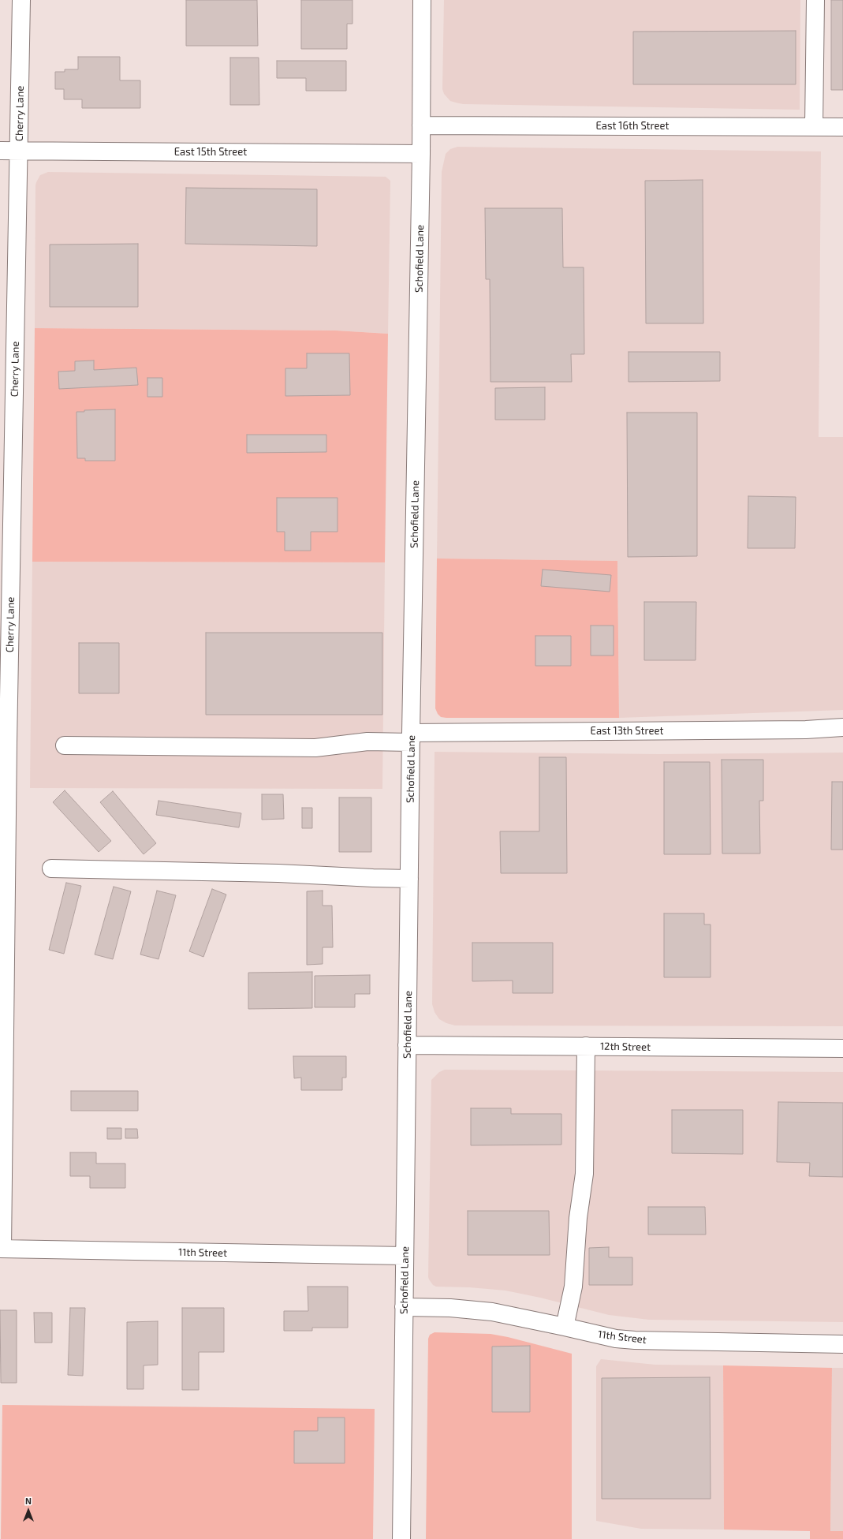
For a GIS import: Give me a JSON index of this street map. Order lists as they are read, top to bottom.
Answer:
{
  "streets": {
    "street": [
      "Cherry Lane",
      "East 16th Street",
      "East 15th Street",
      "Schofield Lane",
      "East 13th Street",
      "12th Street",
      "11th Street"
    ]
  },
  "crossings": [
    ["Cherry Lane", "East 15th Street"],
    ["Cherry Lane", "11th Street"],
    ["East 16th Street", "Schofield Lane"],
    ["East 15th Street", "Schofield Lane"],
    ["Schofield Lane", "East 13th Street"],
    ["Schofield Lane", "12th Street"],
    ["Schofield Lane", "11th Street"]
  ],
  "north": "top"
}
